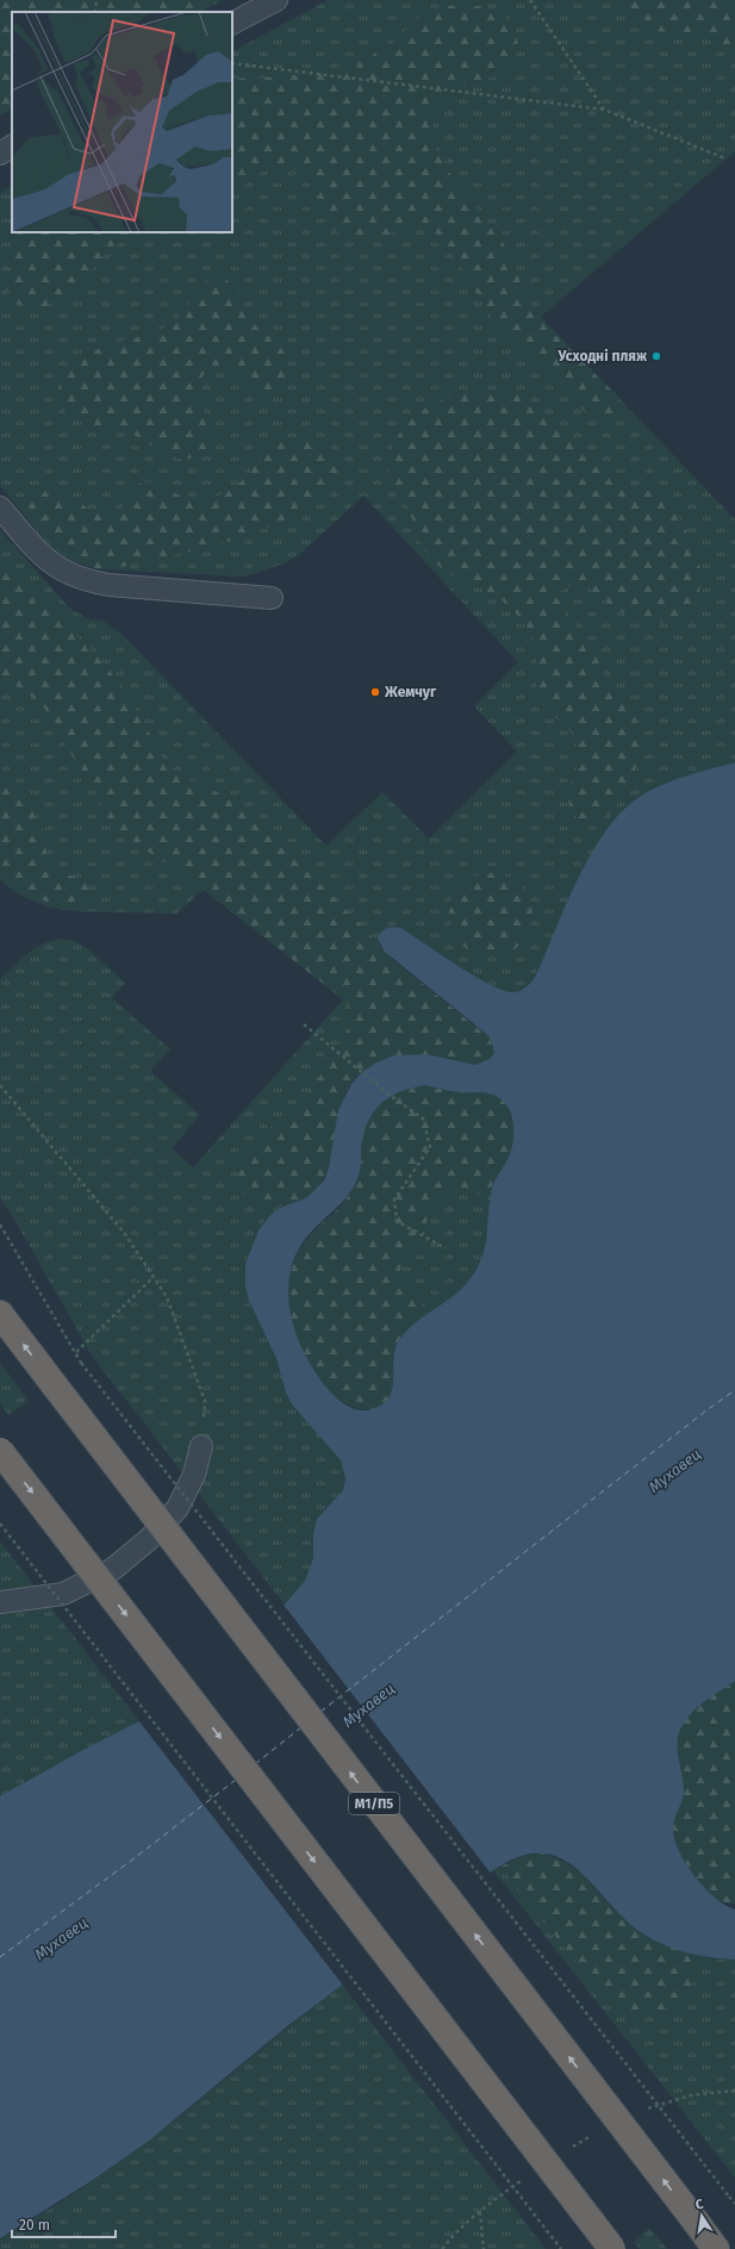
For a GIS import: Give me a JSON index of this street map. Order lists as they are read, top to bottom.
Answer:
{
  "streets": {
    "highway": ["М1/П5"]
  },
  "water": ["Мухавец"],
  "places": ["Усходні пляж", "Жемчуг"],
  "scale_bar": "20 m",
  "north": "top"
}
